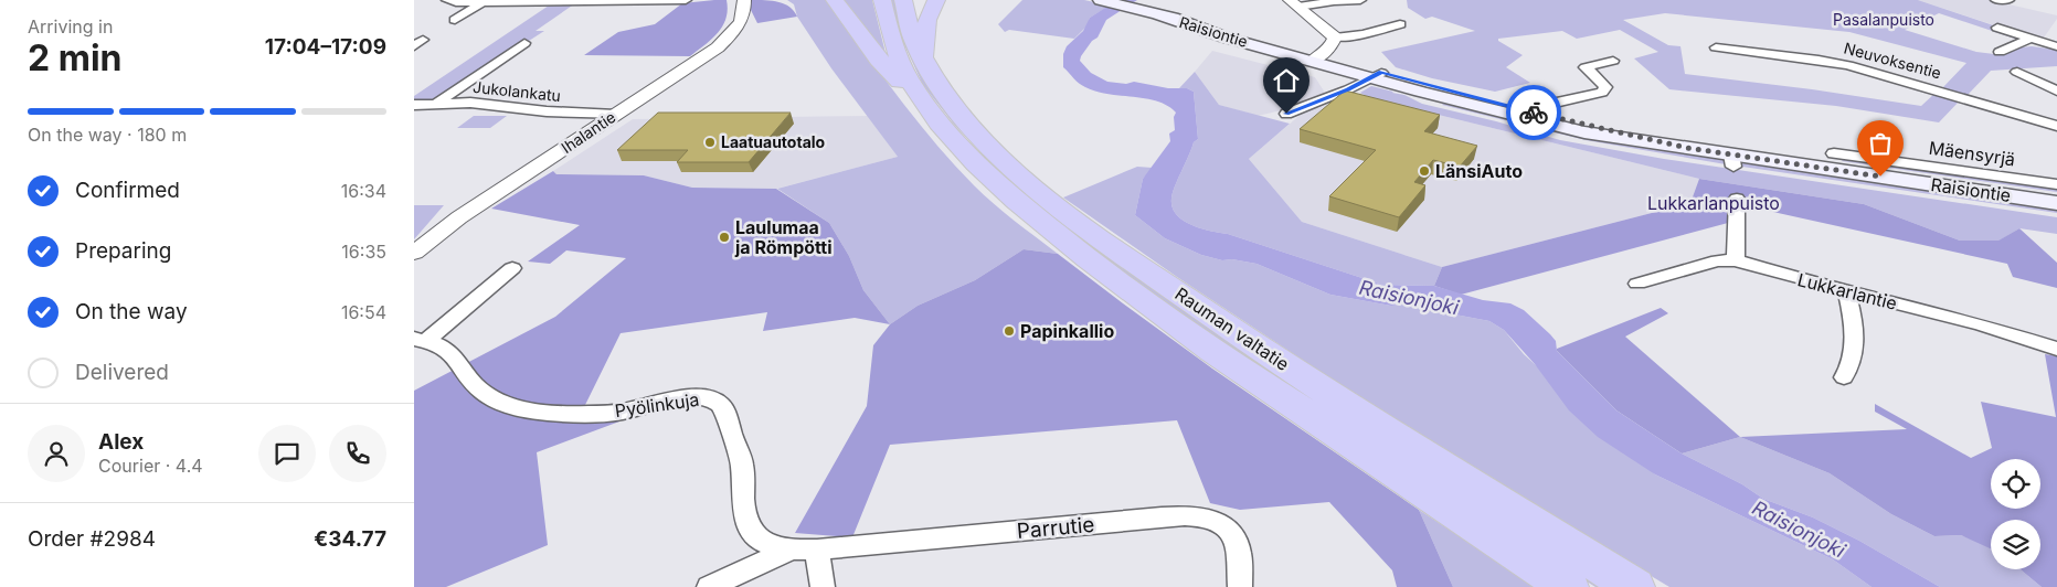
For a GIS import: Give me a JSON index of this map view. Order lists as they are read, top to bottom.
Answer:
{
  "streets": {
    "highway": ["Rauman valtatie"],
    "main road": ["Raisiontie"],
    "street": [
      "Neuvoksentie",
      "Jukolankatu",
      "Ihalantie",
      "Mäensyrjä",
      "Lukkarlantie",
      "Pyölinkuja",
      "Parrutie"
    ]
  },
  "crossings": [
    ["Raisiontie", "Mäensyrjä"],
    ["Jukolankatu", "Ihalantie"],
    ["Pyölinkuja", "Parrutie"]
  ],
  "water": ["Raisionjoki"],
  "parks": ["Pasalanpuisto", "Lukkarlanpuisto"],
  "places": [
    "Laatuautotalo",
    "LänsiAuto",
    "Laulumaa ja Römpötti",
    "Papinkallio"
  ],
  "page": {
    "heading": ["2 min", "Arriving in", "17:04–17:09"],
    "panel": [
      "Alex",
      "Courier · 4.4",
      "Order #2984",
      "€34.77"
    ],
    "bar": "On the way · 180 m",
    "list": [
      ["Confirmed", "16:34"],
      ["Preparing", "16:35"],
      ["On the way", "16:54"],
      "Delivered"
    ]
  }
}
